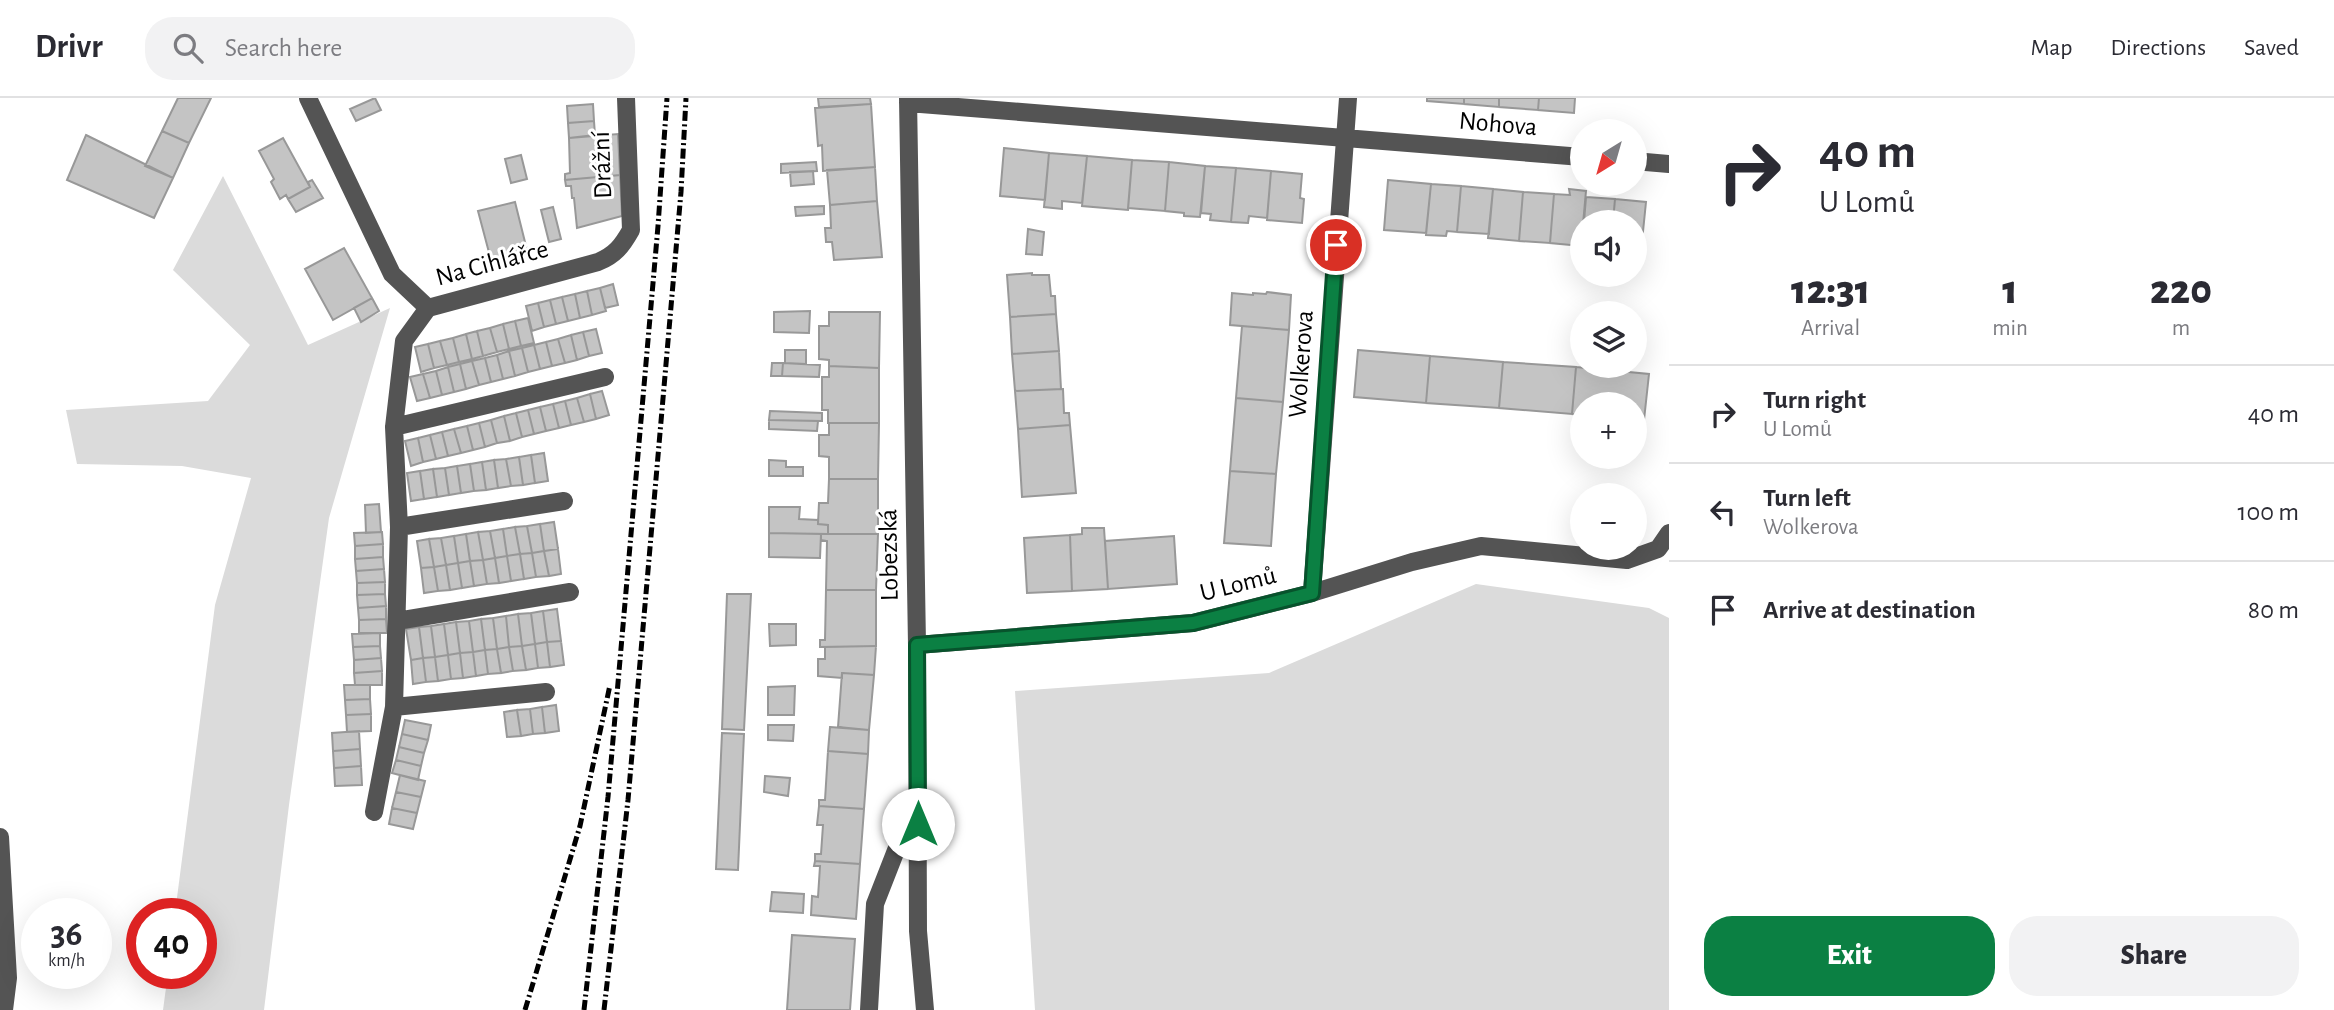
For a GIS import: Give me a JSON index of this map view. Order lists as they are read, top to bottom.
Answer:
{
  "streets": {
    "street": [
      "Nohova",
      "Drážní",
      "Na Cihlářce",
      "Wolkerova",
      "Lobezská",
      "U Lomů"
    ]
  },
  "crossings": [
    ["Nohova", "Wolkerova"],
    ["Nohova", "Lobezská"],
    ["Drážní", "Na Cihlářce"],
    ["Wolkerova", "U Lomů"],
    ["Lobezská", "U Lomů"]
  ],
  "north": "bottom left",
  "page": {
    "header": "Drivr",
    "search": "Search here",
    "nav": ["Map", "Directions", "Saved"],
    "turn": ["40 m", "U Lomů"],
    "map_buttons": ["+", "−"],
    "eta": [
      "12:31",
      "Arrival",
      "1",
      "min",
      "220",
      "m"
    ],
    "list": [
      {
        "name": "Turn right",
        "note": "U Lomů",
        "value": "40 m"
      },
      {
        "name": "Turn left",
        "note": "Wolkerova",
        "value": "100 m"
      },
      {
        "name": "Arrive at destination",
        "value": "80 m"
      }
    ],
    "speed": "36 km/h",
    "limit": "40",
    "buttons": ["Exit", "Share"]
  }
}
